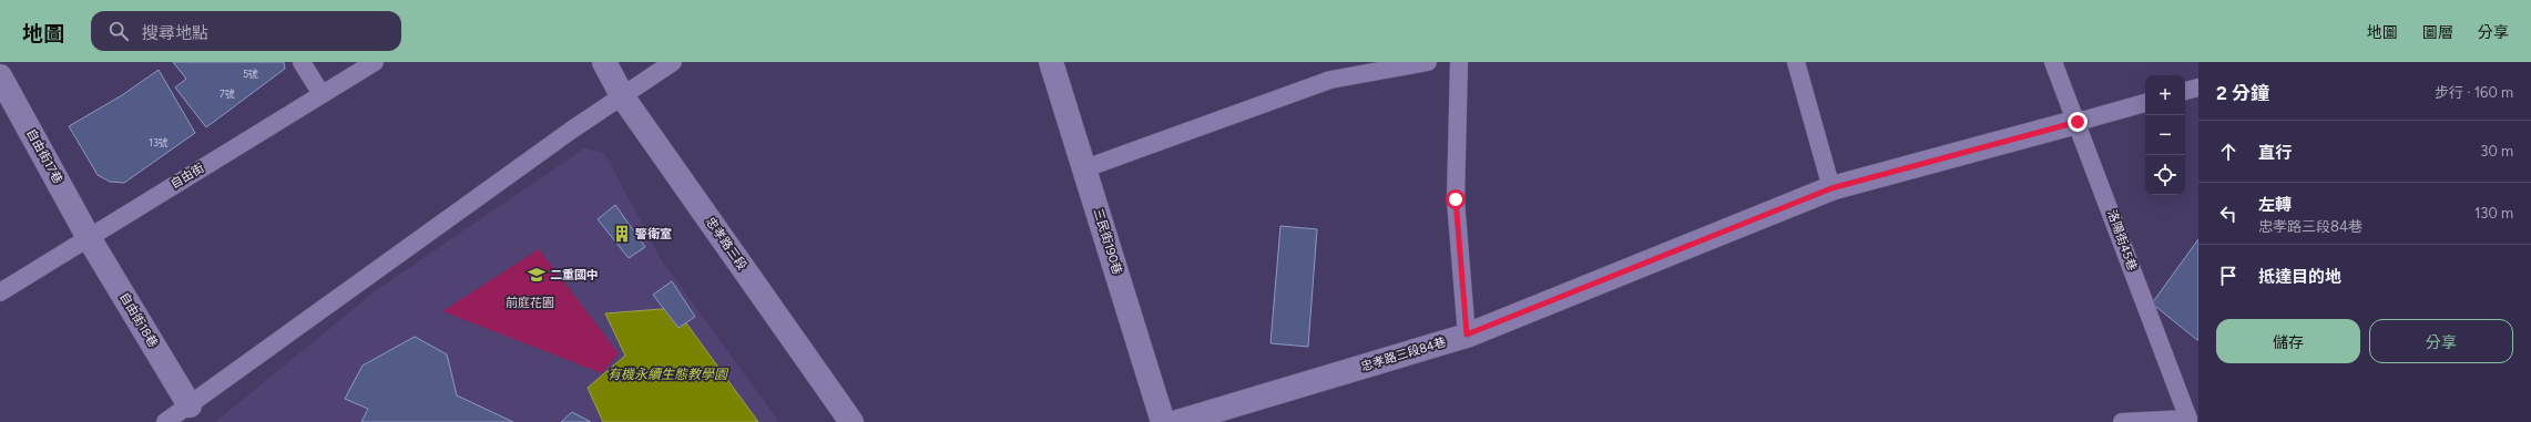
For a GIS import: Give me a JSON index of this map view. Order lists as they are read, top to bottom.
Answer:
{
  "streets": {
    "street": [
      "自由街17巷",
      "三民街190巷",
      "忠孝路三段",
      "自由街18巷",
      "忠孝路三段84巷"
    ],
    "lane": ["自由街", "洛陽街45巷"]
  },
  "crossings": [
    ["自由街17巷", "自由街"],
    ["自由街17巷", "自由街18巷"],
    ["自由街", "自由街18巷"],
    ["洛陽街45巷", "忠孝路三段84巷"]
  ],
  "water": ["有機永續生態教學園"],
  "parks": ["前庭花園"],
  "places": {
    "building": ["警衛室"],
    "school or university": ["二重國中"]
  },
  "house_numbers": ["5號", "7號", "13號"],
  "page": {
    "header": "地圖",
    "search": "搜尋地點",
    "nav": ["地圖", "圖層", "分享"],
    "heading": ["2 分鐘", "步行 · 160 m"],
    "map_buttons": ["+", "−"],
    "list": [
      ["直行", "30 m"],
      ["左轉", "忠孝路三段84巷", "130 m"],
      "抵達目的地"
    ],
    "buttons": ["儲存", "分享"]
  }
}
